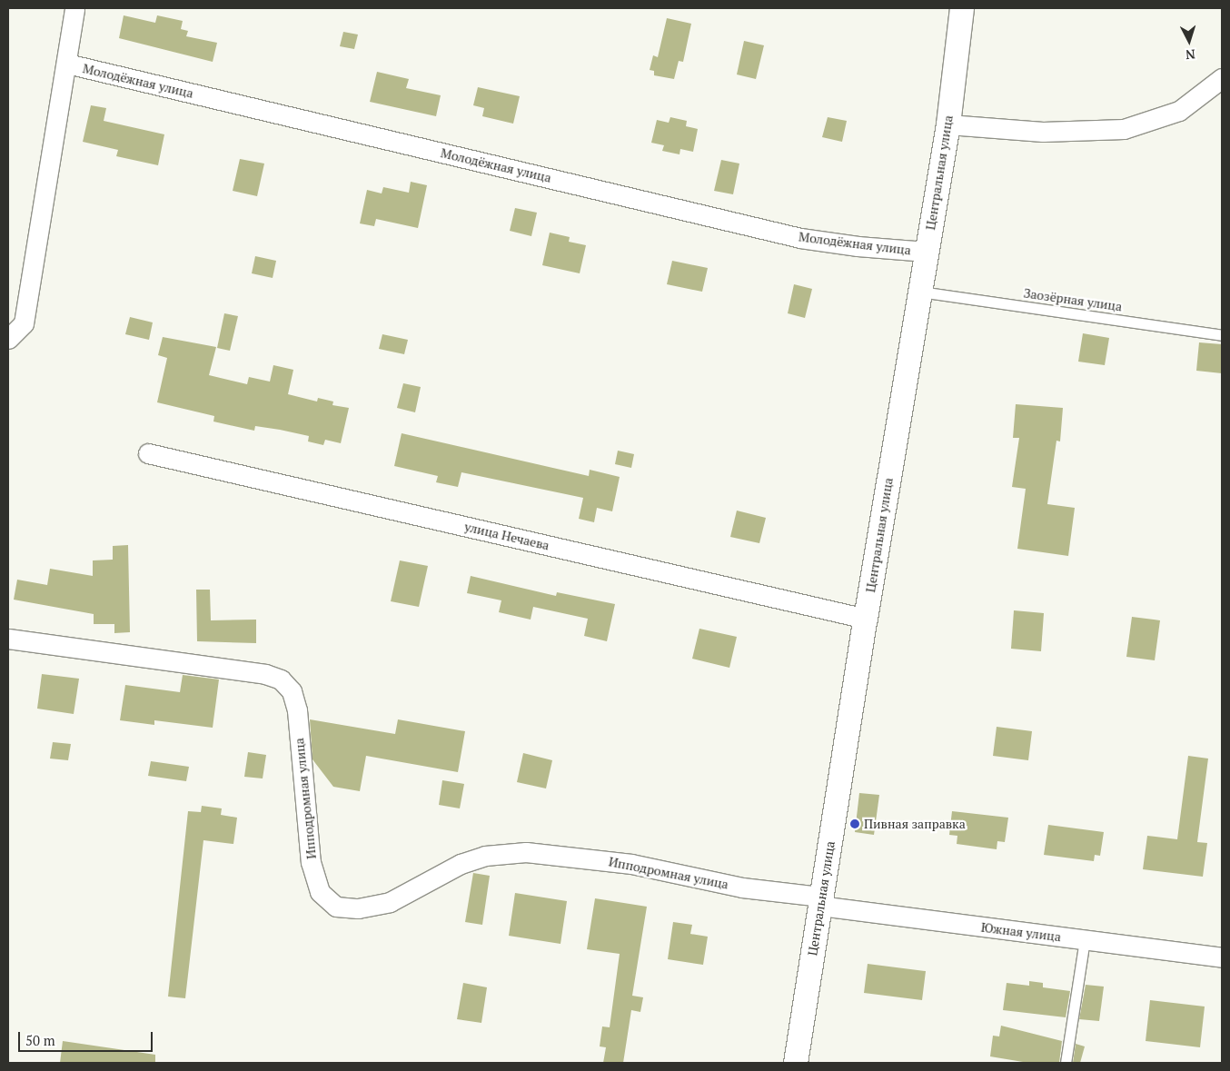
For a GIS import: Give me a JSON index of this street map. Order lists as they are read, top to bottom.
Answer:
{
  "streets": {
    "street": [
      "Молодёжная улица",
      "Центральная улица",
      "улица Нечаева",
      "Ипподромная улица",
      "Южная улица"
    ],
    "lane": ["Заозёрная улица"]
  },
  "crossings": [
    ["Молодёжная улица", "Центральная улица"],
    ["Центральная улица", "Заозёрная улица"],
    ["Центральная улица", "улица Нечаева"],
    ["Центральная улица", "Ипподромная улица"],
    ["Центральная улица", "Южная улица"],
    ["Ипподромная улица", "Южная улица"]
  ],
  "places": ["Пивная заправка"],
  "scale_bar": "50 m",
  "north": "bottom"
}
